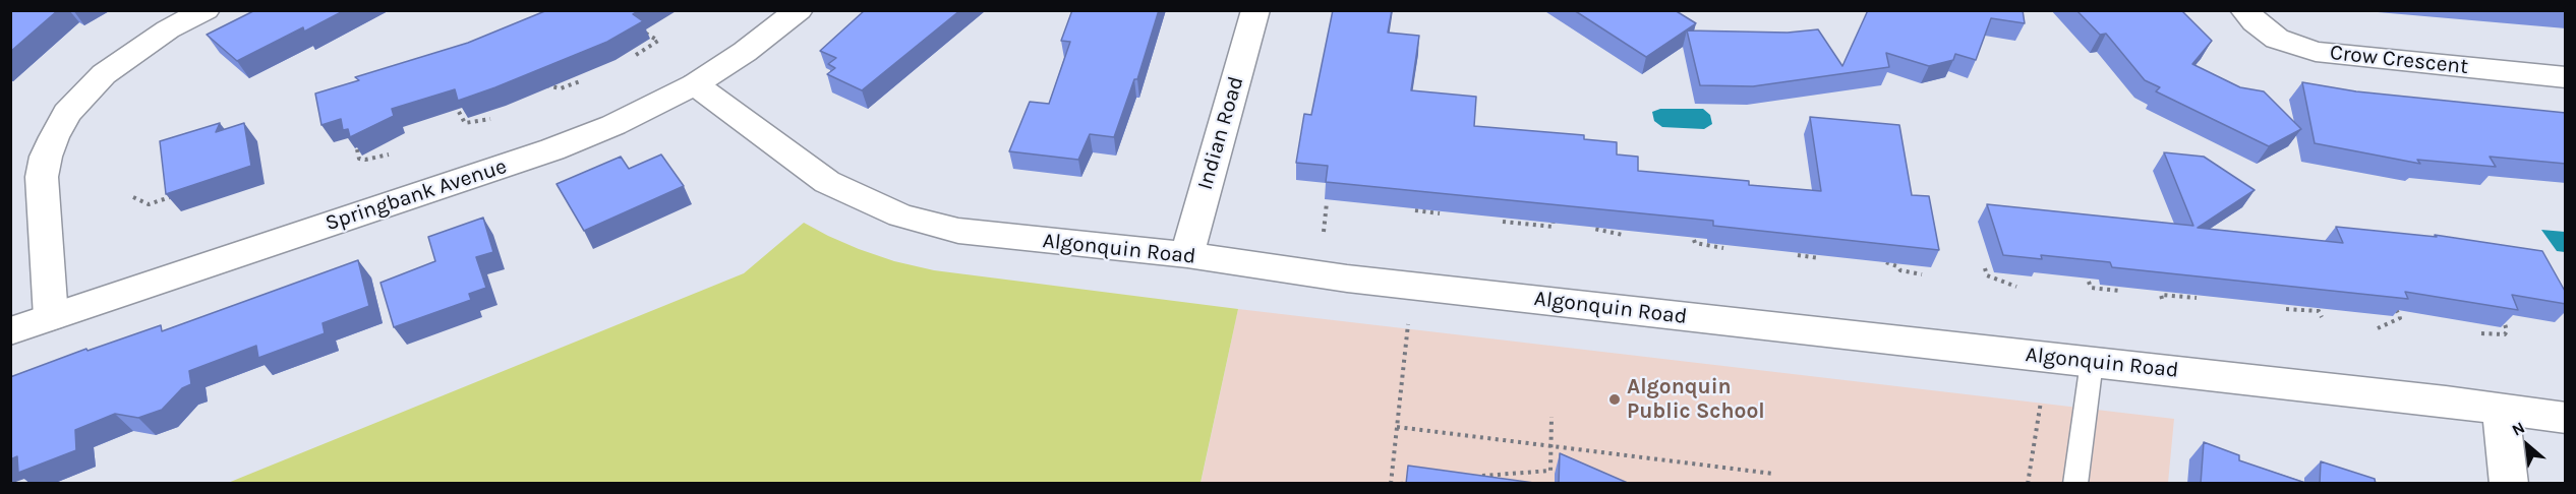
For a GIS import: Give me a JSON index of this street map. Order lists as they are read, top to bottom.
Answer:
{
  "streets": {
    "street": [
      "Crow Crescent",
      "Indian Road",
      "Springbank Avenue",
      "Algonquin Road"
    ]
  },
  "crossings": [
    ["Indian Road", "Algonquin Road"],
    ["Springbank Avenue", "Algonquin Road"]
  ],
  "places": ["Algonquin Public School"],
  "north": "top left"
}
